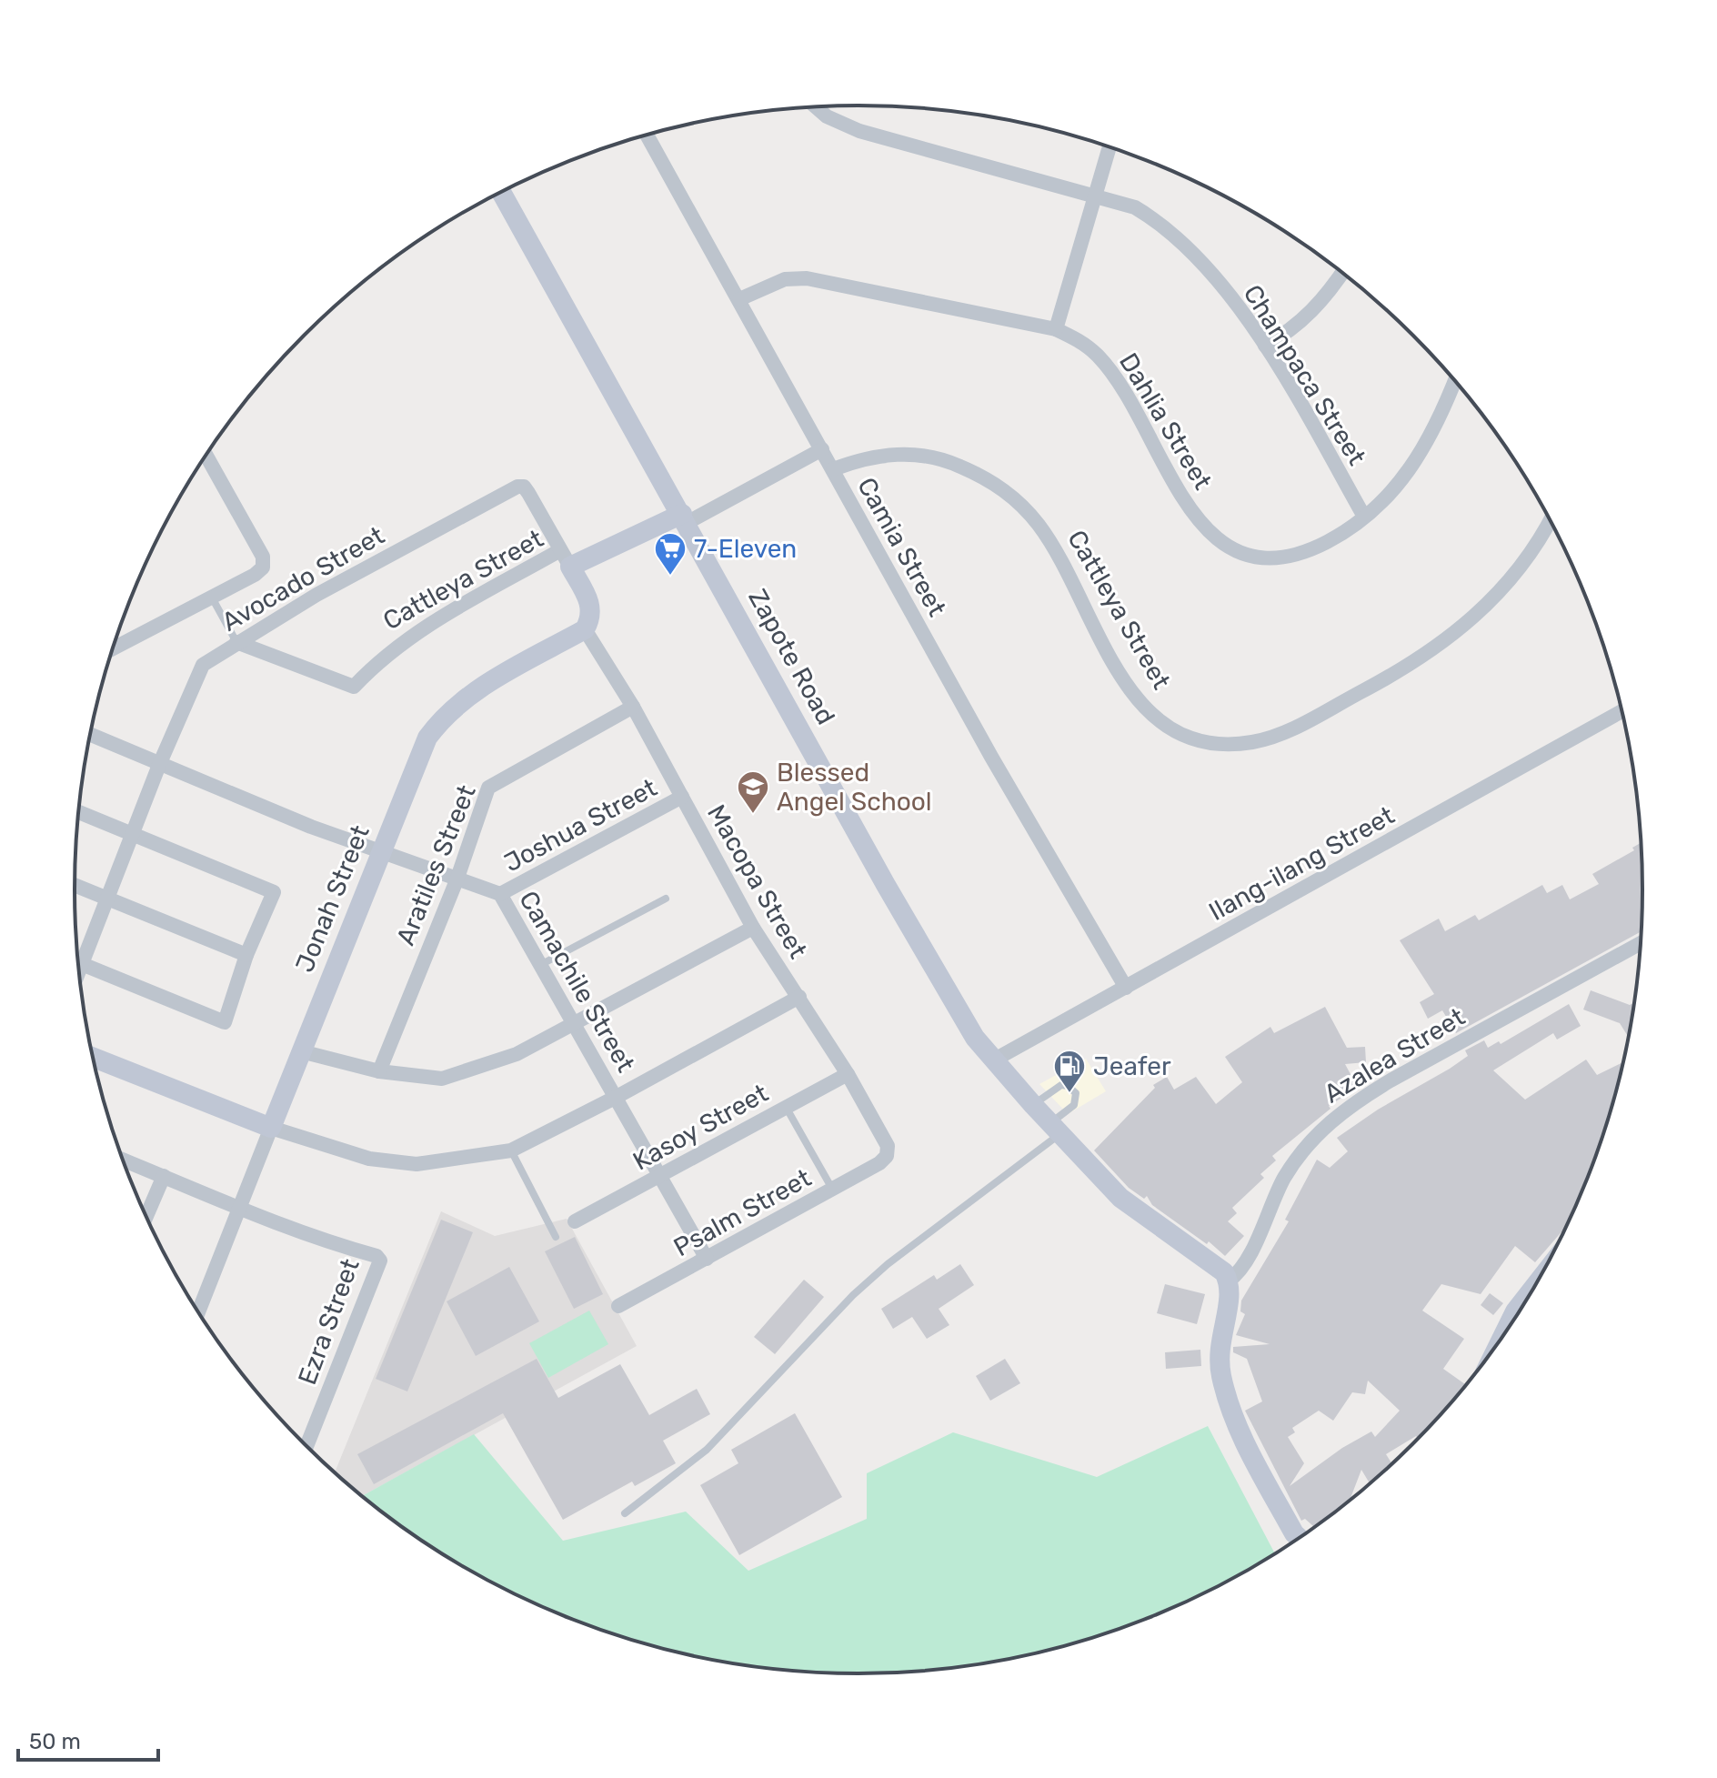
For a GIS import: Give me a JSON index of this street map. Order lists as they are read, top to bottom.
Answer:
{
  "streets": {
    "main road": ["Cattleya Street", "Zapote Road", "Jonah Street"],
    "street": [
      "Champaca Street",
      "Dahlia Street",
      "Camia Street",
      "Avocado Street",
      "Joshua Street",
      "Ilang-ilang Street",
      "Aratiles Street",
      "Macopa Street",
      "Camachile Street",
      "Azalea Street",
      "Kasoy Street",
      "Psalm Street",
      "Ezra Street"
    ]
  },
  "crossings": [
    ["Champaca Street", "Dahlia Street"],
    ["Dahlia Street", "Camia Street"],
    ["Camia Street", "Cattleya Street"],
    ["Camia Street", "Ilang-ilang Street"],
    ["Avocado Street", "Cattleya Street"],
    ["Avocado Street", "Camachile Street"],
    ["Cattleya Street", "Zapote Road"],
    ["Zapote Road", "Ilang-ilang Street"],
    ["Zapote Road", "Azalea Street"],
    ["Joshua Street", "Macopa Street"],
    ["Joshua Street", "Camachile Street"],
    ["Aratiles Street", "Macopa Street"],
    ["Aratiles Street", "Camachile Street"],
    ["Macopa Street", "Jonah Street"],
    ["Macopa Street", "Kasoy Street"],
    ["Macopa Street", "Psalm Street"],
    ["Jonah Street", "Camachile Street"],
    ["Jonah Street", "Ezra Street"],
    ["Camachile Street", "Kasoy Street"],
    ["Camachile Street", "Psalm Street"]
  ],
  "places": {
    "supermarket": ["7-Eleven"],
    "school or university": ["Blessed Angel School"],
    "fuel station": ["Jeafer"]
  },
  "scale_bar": "50 m"
}
